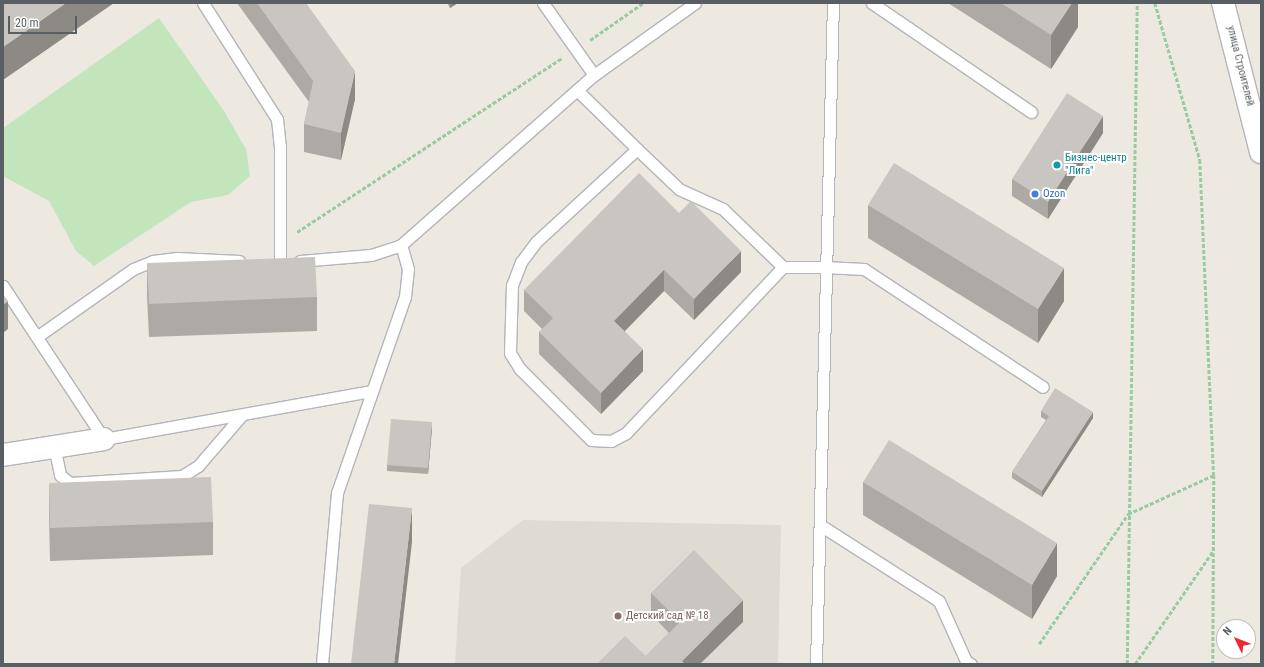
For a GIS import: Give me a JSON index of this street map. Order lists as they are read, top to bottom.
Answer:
{
  "streets": {
    "street": ["улица Строителей"]
  },
  "places": ["Бизнес-центр \"Лига\"", "Ozon", "Детский сад № 18"],
  "scale_bar": "20 m",
  "north": "top left"
}
